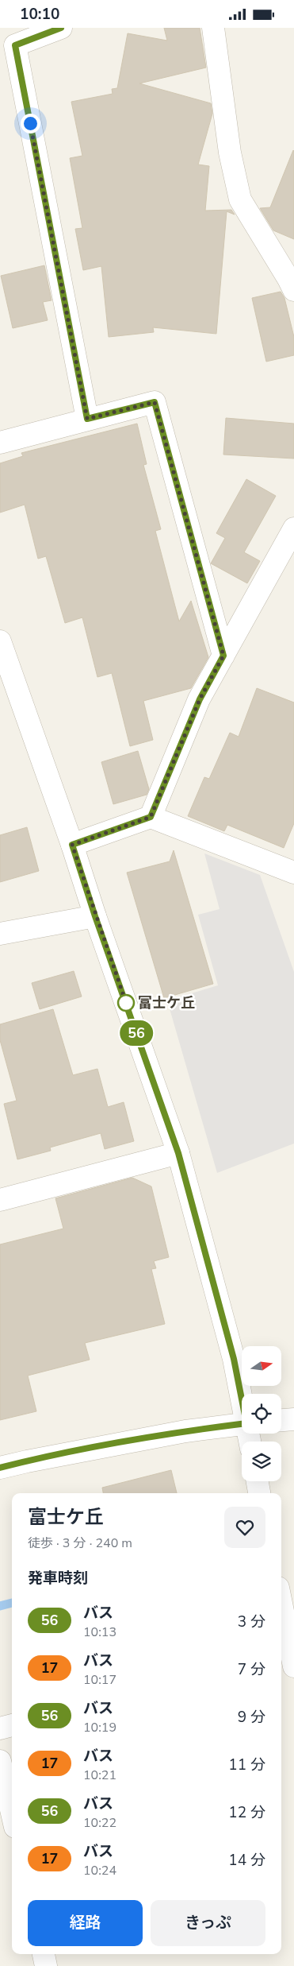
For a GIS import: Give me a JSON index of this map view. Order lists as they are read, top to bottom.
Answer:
{
  "places": ["富士ケ丘"],
  "lines": ["bus line 56"],
  "north": "right",
  "page": {
    "status": "10:10",
    "on_map": "56",
    "heading": [
      ["富士ケ丘", "徒歩 · 3 分 · 240 m"],
      "発車時刻"
    ],
    "list": [
      {
        "mark": "56",
        "name": "バス",
        "note": "10:13",
        "value": "3 分"
      },
      {
        "mark": "17",
        "name": "バス",
        "note": "10:17",
        "value": "7 分"
      },
      {
        "mark": "56",
        "name": "バス",
        "note": "10:19",
        "value": "9 分"
      },
      {
        "mark": "17",
        "name": "バス",
        "note": "10:21",
        "value": "11 分"
      },
      {
        "mark": "56",
        "name": "バス",
        "note": "10:22",
        "value": "12 分"
      },
      {
        "mark": "17",
        "name": "バス",
        "note": "10:24",
        "value": "14 分"
      }
    ],
    "buttons": ["経路", "きっぷ"]
  }
}
